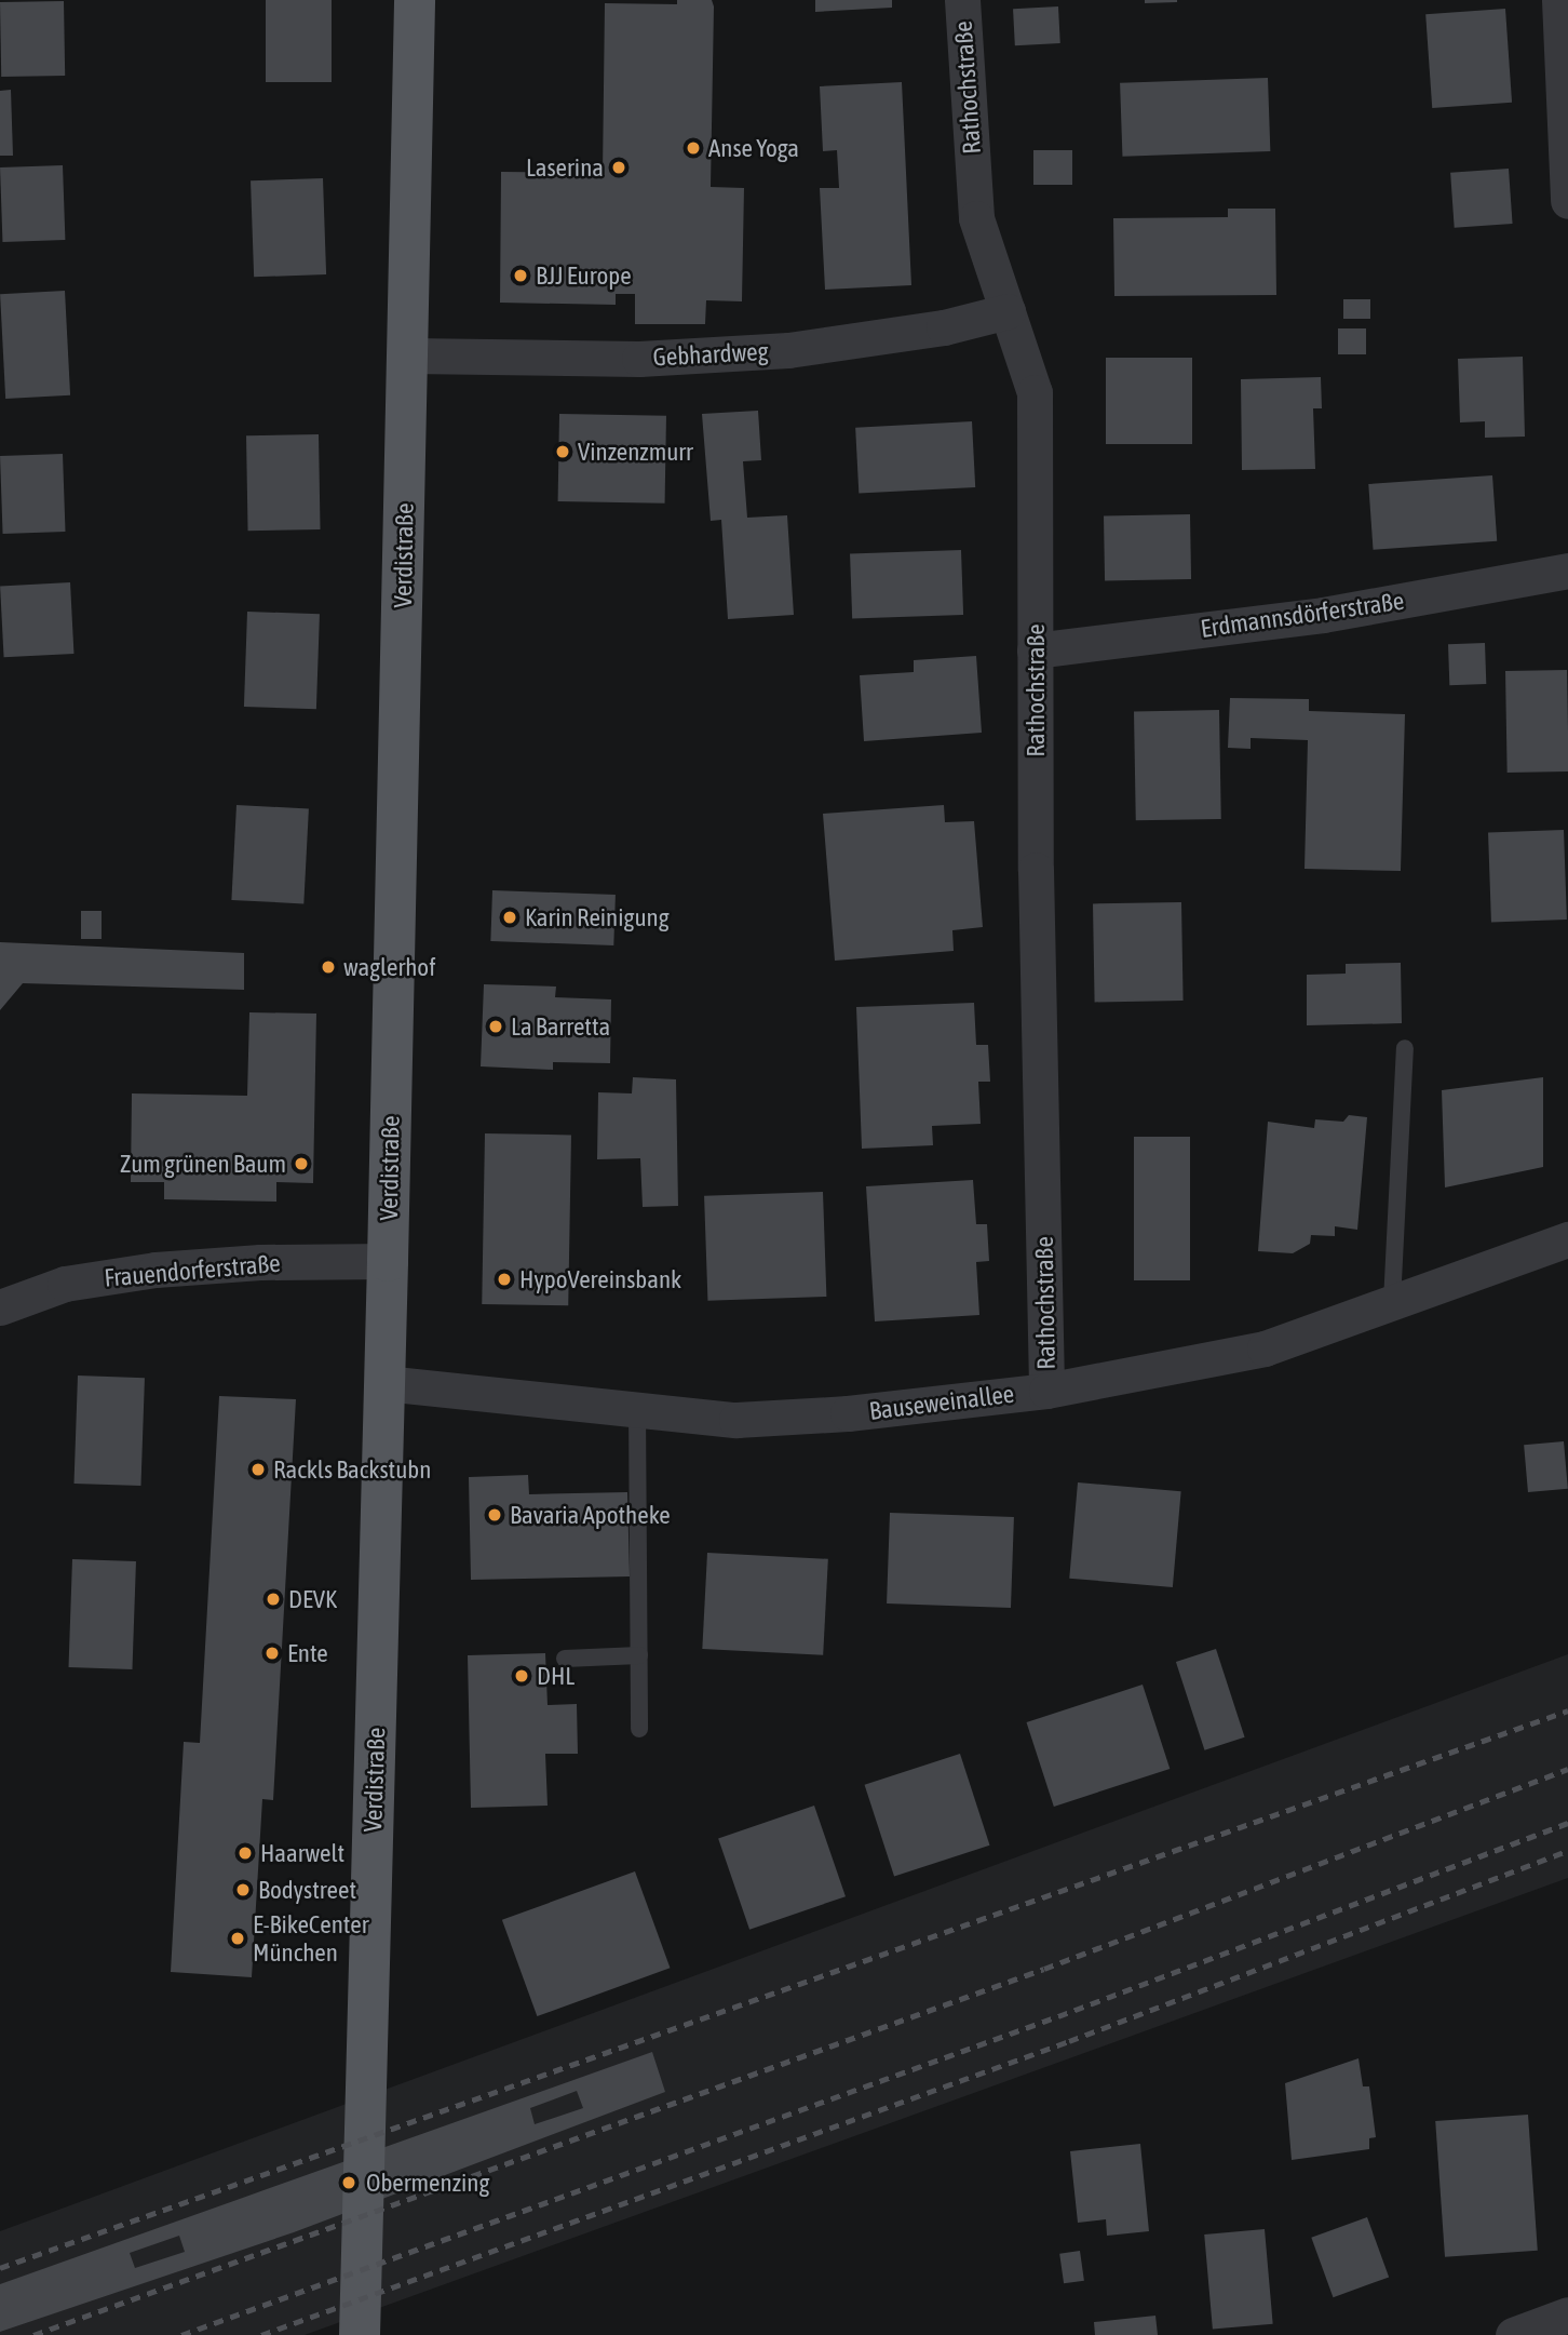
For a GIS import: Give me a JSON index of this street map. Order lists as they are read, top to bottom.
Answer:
{
  "streets": {
    "main road": ["Verdistraße"],
    "street": [
      "Rathochstraße",
      "Gebhardweg",
      "Erdmannsdörferstraße",
      "Frauendorferstraße",
      "Bauseweinallee"
    ]
  },
  "crossings": [
    ["Rathochstraße", "Gebhardweg"],
    ["Rathochstraße", "Erdmannsdörferstraße"],
    ["Rathochstraße", "Bauseweinallee"],
    ["Gebhardweg", "Verdistraße"],
    ["Verdistraße", "Frauendorferstraße"],
    ["Verdistraße", "Bauseweinallee"]
  ],
  "places": [
    "Anse Yoga",
    "Laserina",
    "BJJ Europe",
    "Vinzenzmurr",
    "Karin Reinigung",
    "waglerhof",
    "La Barretta",
    "Zum grünen Baum",
    "HypoVereinsbank",
    "Rackls Backstubn",
    "Bavaria Apotheke",
    "DEVK",
    "Ente",
    "DHL",
    "Haarwelt",
    "Bodystreet",
    "E-BikeCenter München",
    "Obermenzing"
  ]
}
